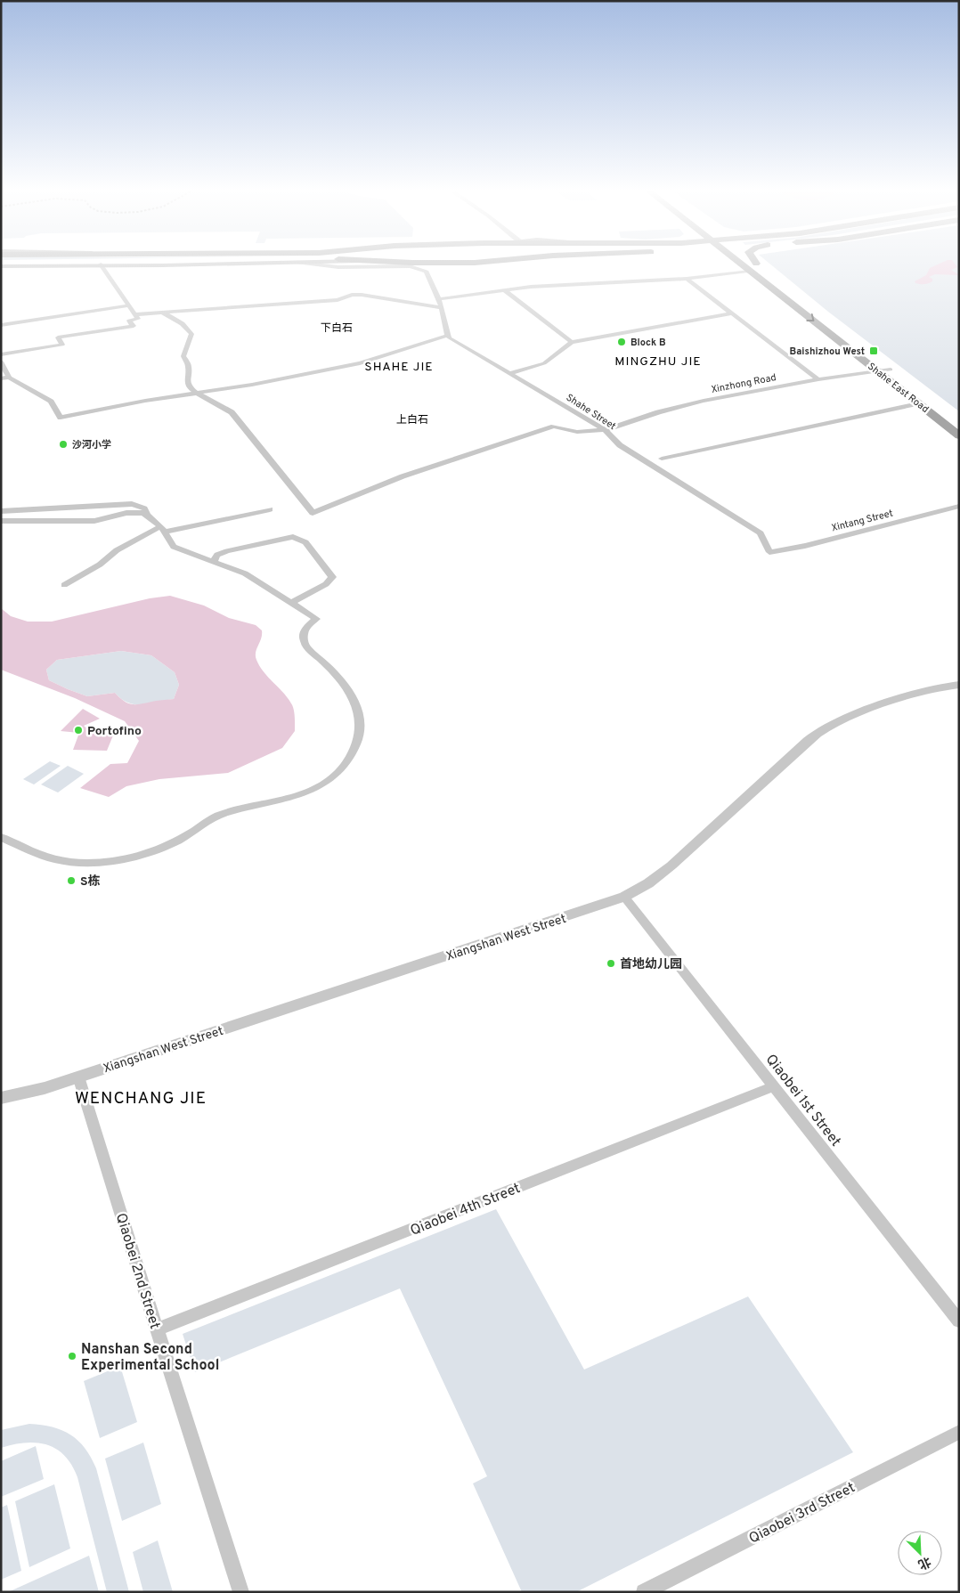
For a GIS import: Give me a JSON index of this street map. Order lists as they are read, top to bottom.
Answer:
{
  "streets": {
    "main road": ["Shahe East Road"],
    "street": [
      "Xinzhong Road",
      "Shahe Street",
      "Xintang Street",
      "Xiangshan West Street",
      "Qiaobei 1st Street",
      "Qiaobei 4th Street",
      "Qiaobei 2nd Street",
      "Qiaobei 3rd Street"
    ]
  },
  "crossings": [
    ["Xinzhong Road", "Shahe East Road"],
    ["Xinzhong Road", "Shahe Street"],
    ["Shahe Street", "Xintang Street"],
    ["Xiangshan West Street", "Qiaobei 1st Street"],
    ["Xiangshan West Street", "Qiaobei 2nd Street"],
    ["Qiaobei 1st Street", "Qiaobei 4th Street"],
    ["Qiaobei 4th Street", "Qiaobei 2nd Street"]
  ],
  "districts": [
    "下白石",
    "MINGZHU JIE",
    "SHAHE JIE",
    "上白石",
    "WENCHANG JIE"
  ],
  "places": {
    "other": [
      "Block B",
      "沙河小学",
      "Portofino",
      "S栋",
      "首地幼儿园",
      "Nanshan Second Experimental School"
    ],
    "transit": ["Baishizhou West"]
  },
  "north": "bottom right"
}
